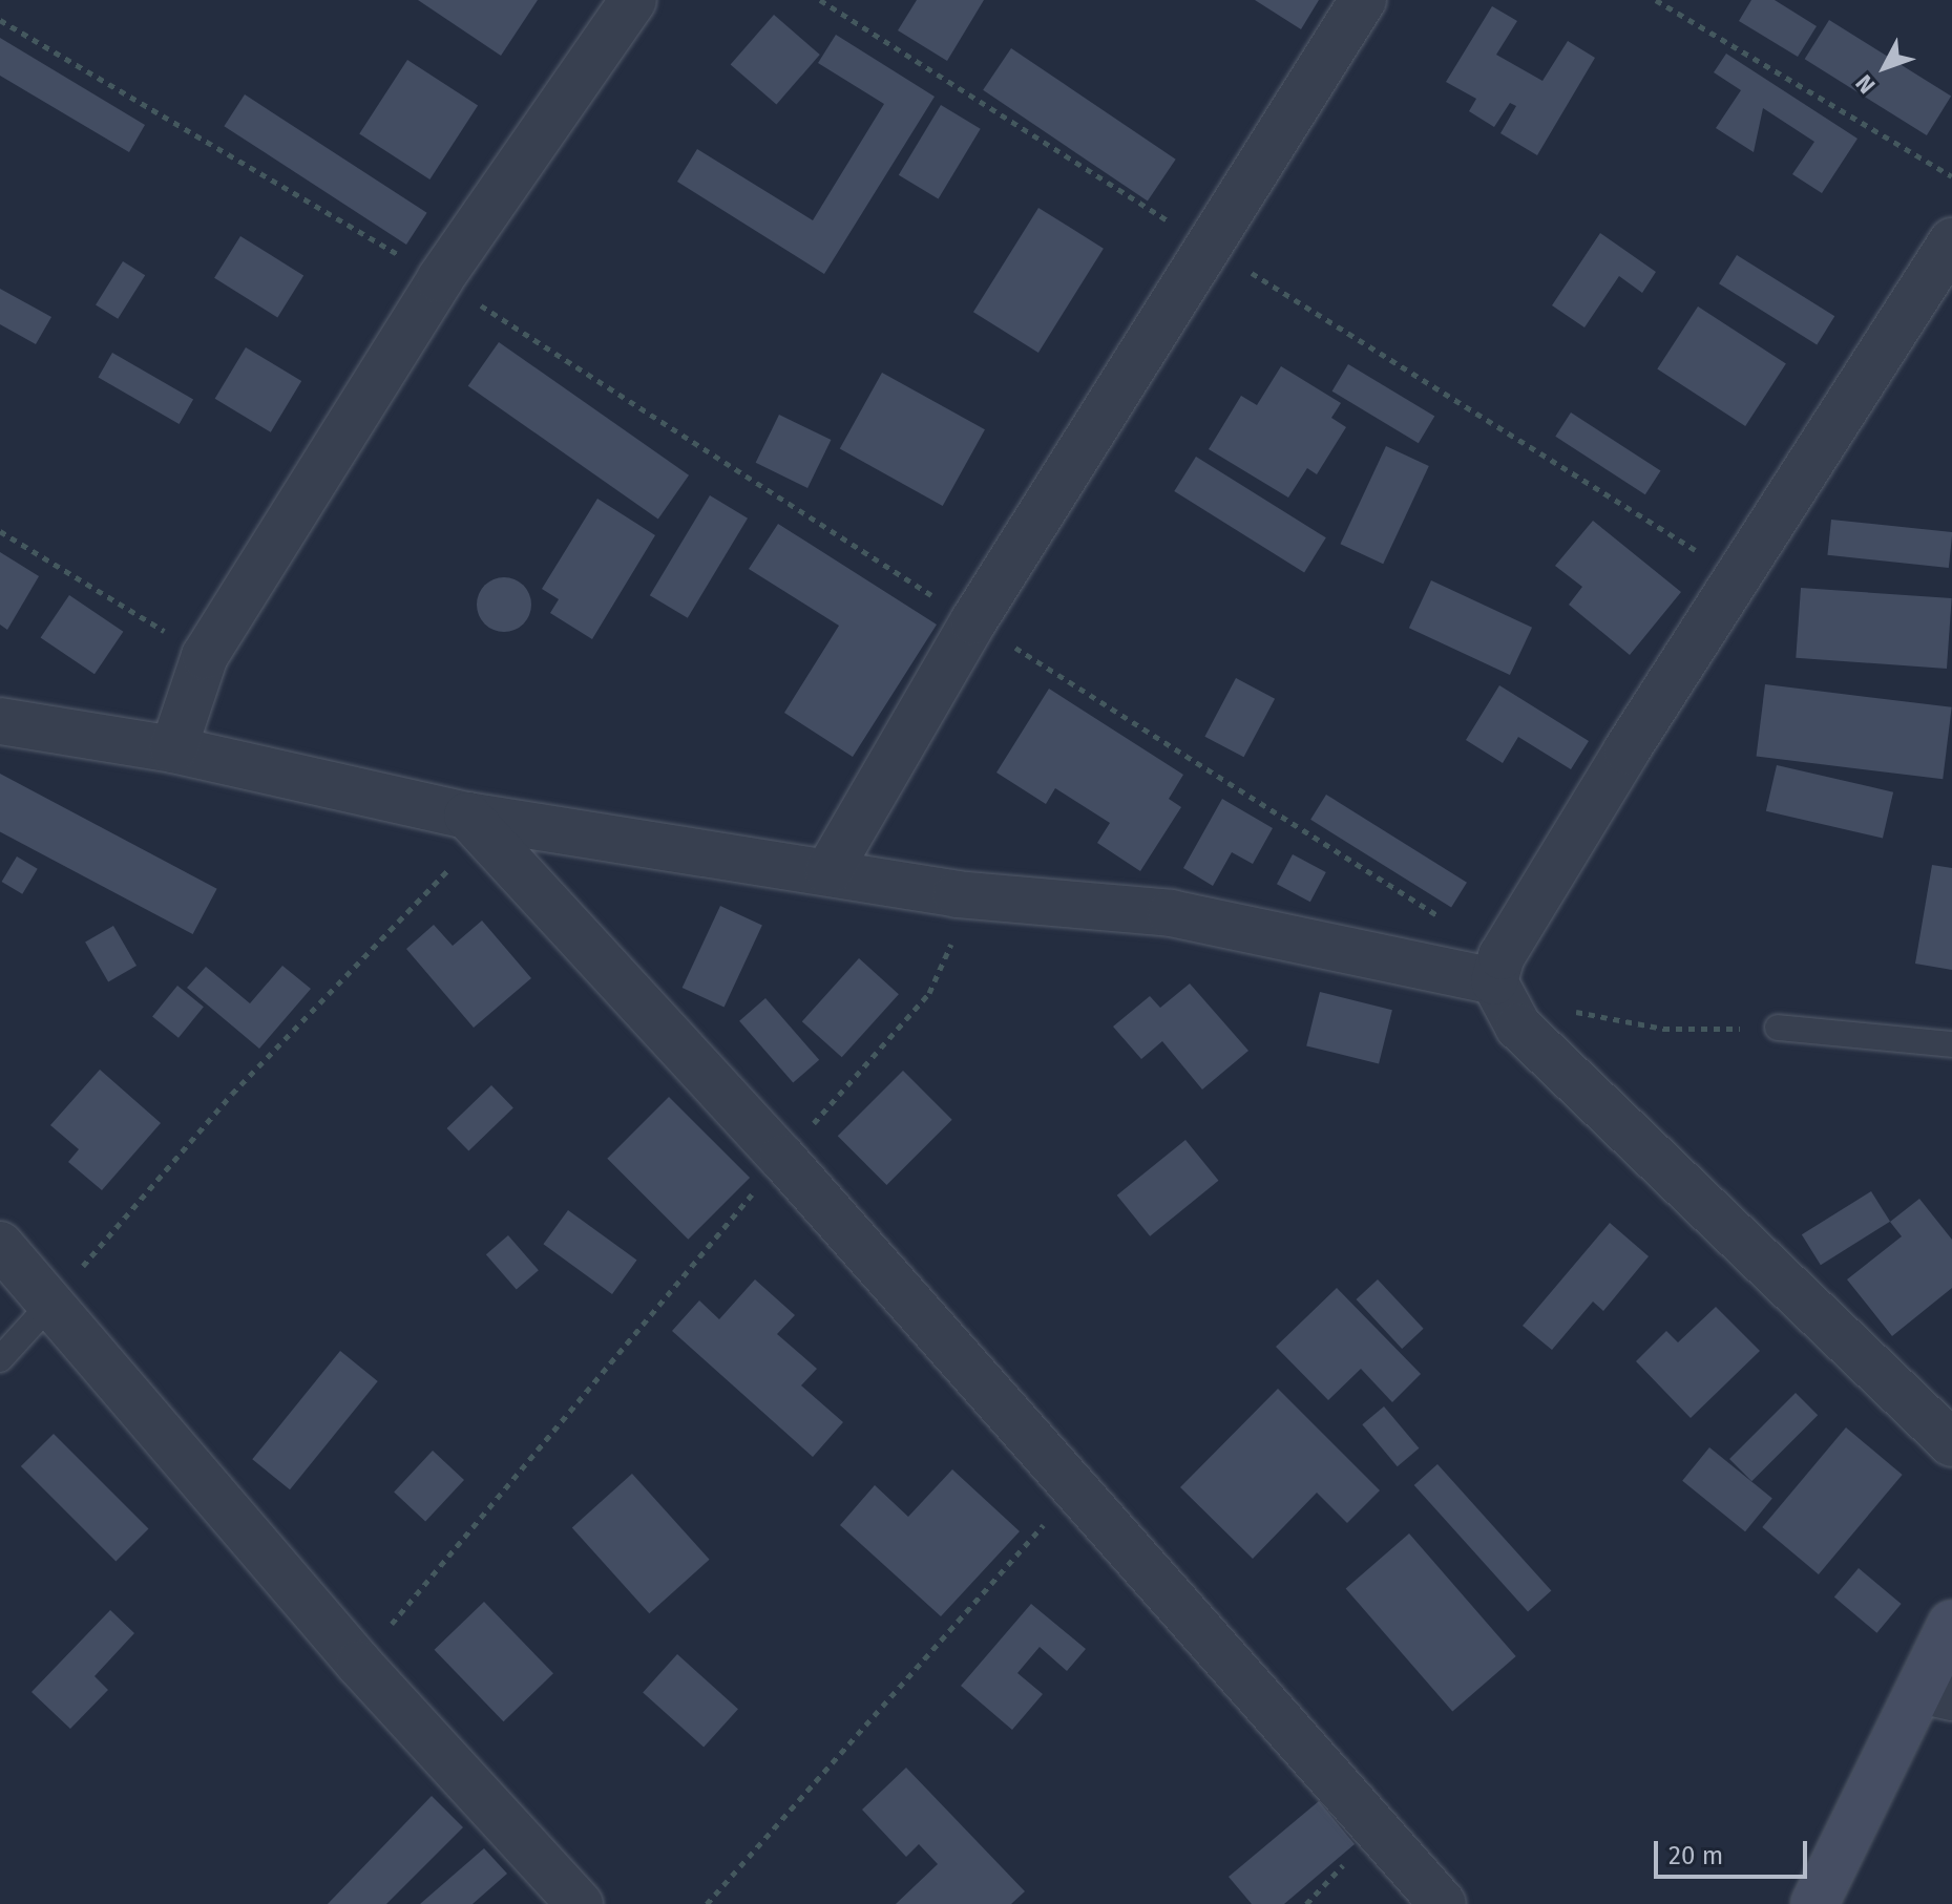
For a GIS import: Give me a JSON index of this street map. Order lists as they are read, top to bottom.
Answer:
{
  "scale_bar": "20 m",
  "north": "bottom left"
}
